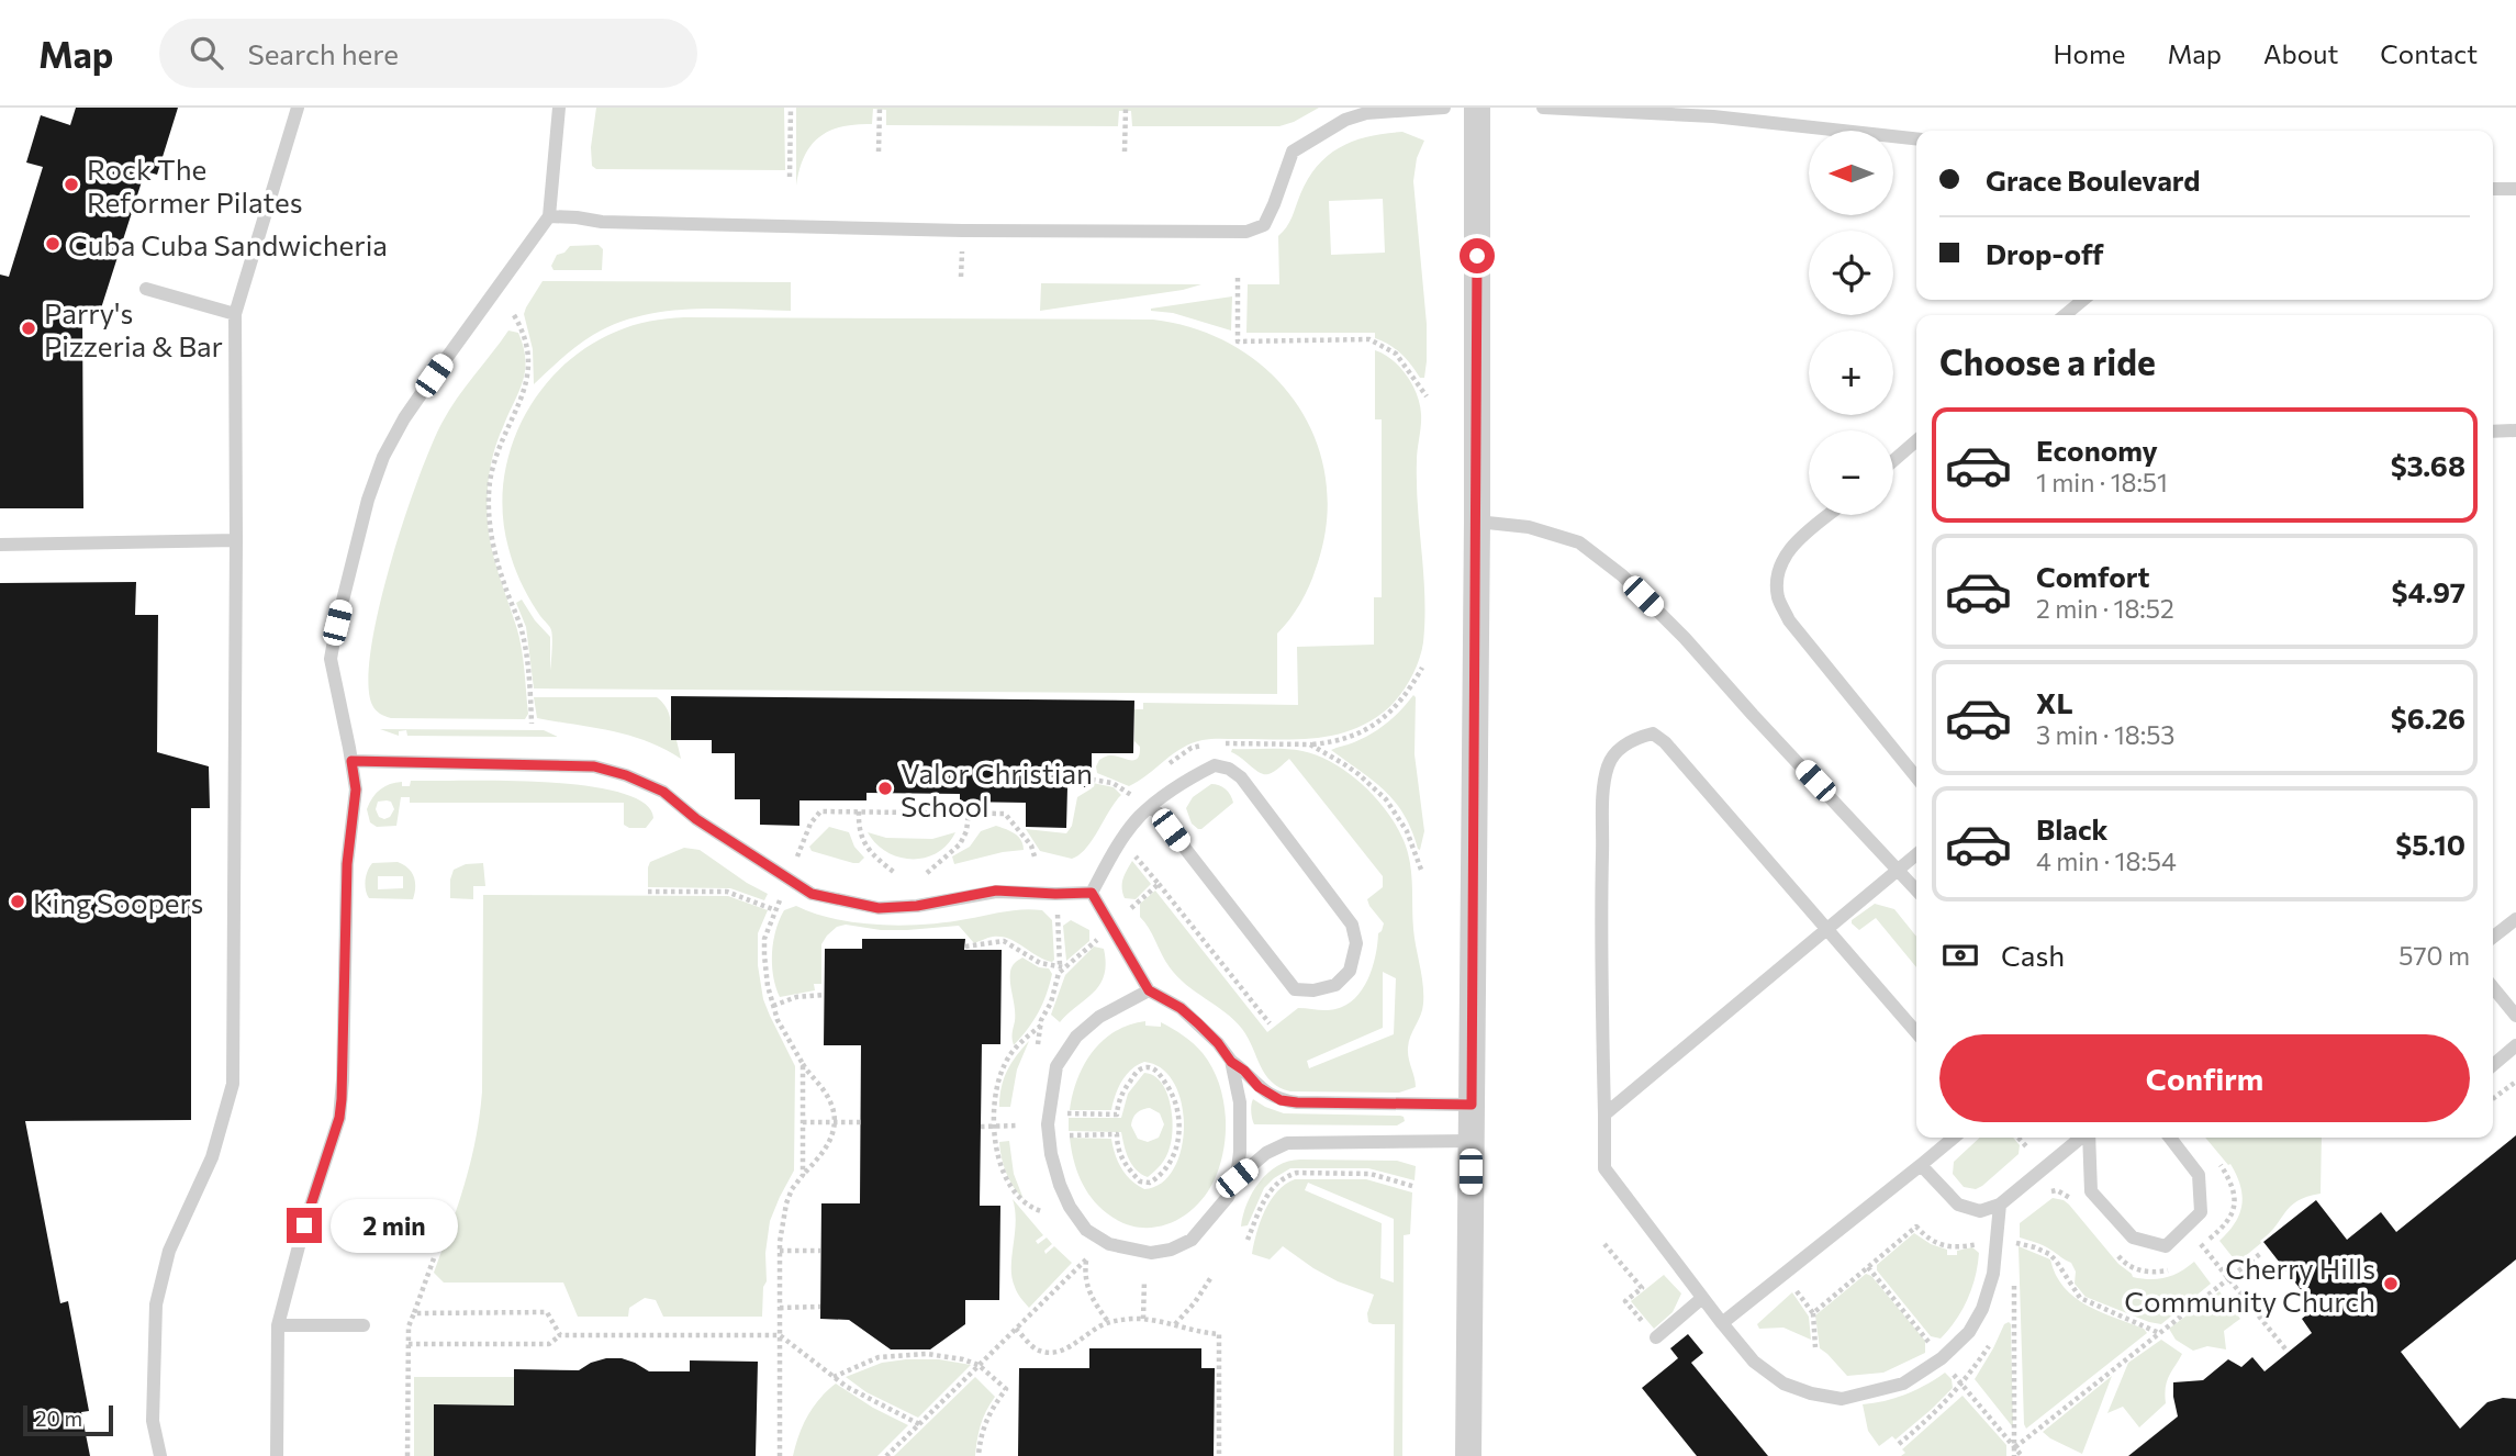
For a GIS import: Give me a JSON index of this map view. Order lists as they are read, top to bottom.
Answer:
{
  "places": [
    "Rock The Reformer Pilates",
    "Cuba Cuba Sandwicheria",
    "Parry's Pizzeria & Bar",
    "Valor Christian School",
    "King Soopers",
    "Cherry Hills Community Church"
  ],
  "scale_bar": "20 m",
  "north": "left",
  "page": {
    "header": "Map",
    "search": "Search here",
    "nav": [
      "Home",
      "Map",
      "About",
      "Contact"
    ],
    "map_buttons": ["+", "−"],
    "banner": ["Grace Boulevard", "Drop-off"],
    "heading": "Choose a ride",
    "list": [
      {
        "name": "Economy",
        "note": "1 min · 18:51",
        "value": "$3.68"
      },
      {
        "name": "Comfort",
        "note": "2 min · 18:52",
        "value": "$4.97"
      },
      {
        "name": "XL",
        "note": "3 min · 18:53",
        "value": "$6.26"
      },
      {
        "name": "Black",
        "note": "4 min · 18:54",
        "value": "$5.10"
      }
    ],
    "pay": ["Cash", "570 m"],
    "buttons": "Confirm",
    "bubble": "2 min",
    "scale": "20 m"
  }
}
